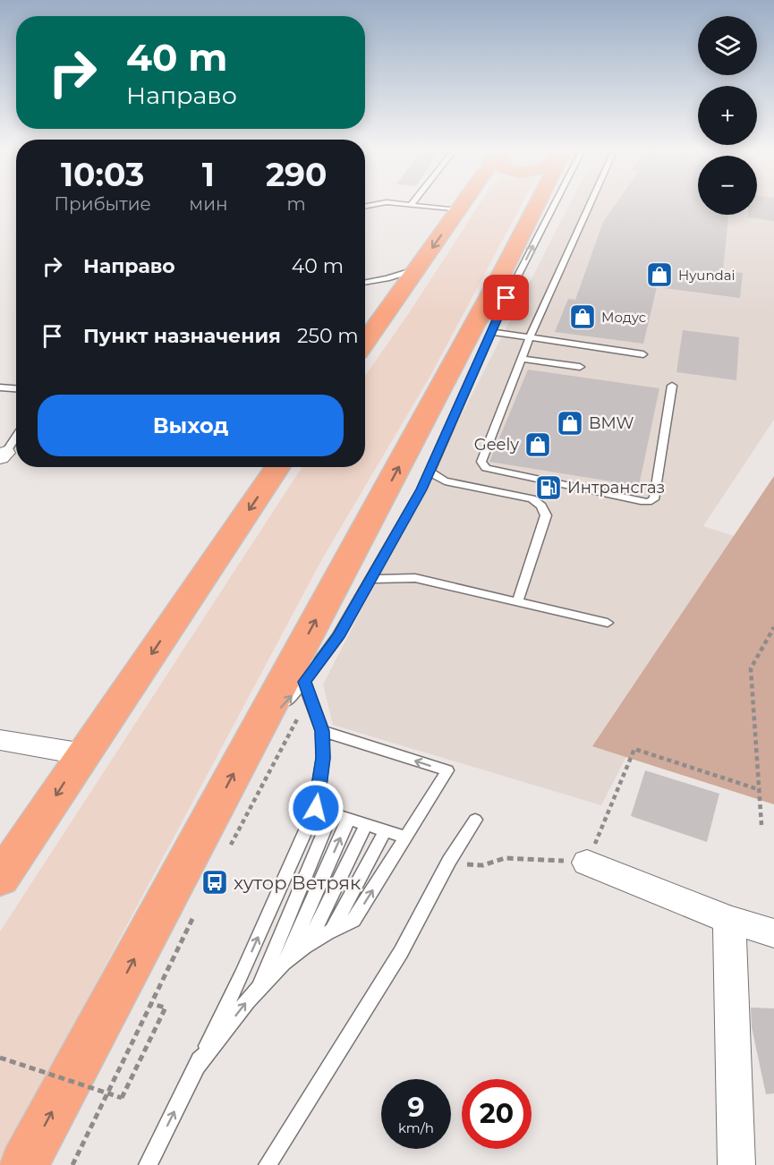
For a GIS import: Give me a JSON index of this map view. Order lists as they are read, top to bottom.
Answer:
{
  "places": {
    "shop": [
      "Hyundai",
      "Модус",
      "BMW",
      "Geely"
    ],
    "fuel station": ["Интрансгаз"],
    "bus stop": ["хутор Ветряк"]
  },
  "page": {
    "map_buttons": ["+", "−"],
    "turn": ["40 m", "Направо"],
    "eta": [
      "10:03",
      "Прибытие",
      "1",
      "мин",
      "290",
      "m"
    ],
    "list": [
      {
        "name": "Направо",
        "value": "40 m"
      },
      {
        "name": "Пункт назначения",
        "value": "250 m"
      }
    ],
    "buttons": "Выход",
    "speed": "9 km/h",
    "limit": "20"
  }
}
